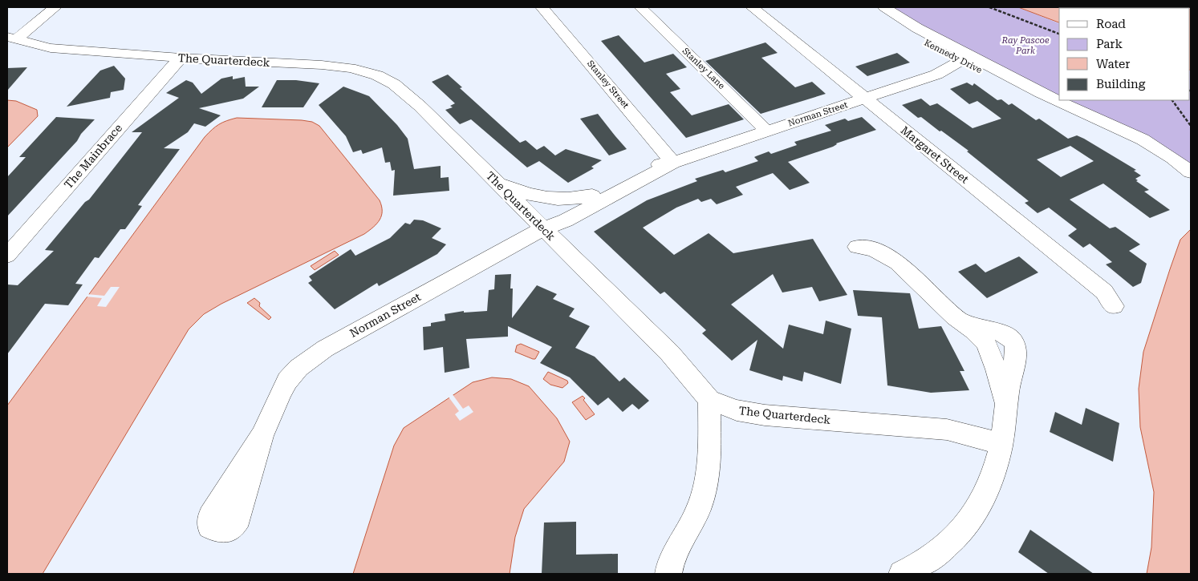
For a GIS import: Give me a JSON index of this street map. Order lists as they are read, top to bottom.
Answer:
{
  "streets": {
    "street": [
      "Kennedy Drive",
      "The Quarterdeck",
      "Stanley Lane",
      "Stanley Street",
      "Norman Street",
      "Margaret Street",
      "The Mainbrace"
    ]
  },
  "crossings": [
    ["Kennedy Drive", "Norman Street"],
    ["The Quarterdeck", "Norman Street"],
    ["The Quarterdeck", "The Mainbrace"],
    ["Stanley Lane", "Norman Street"],
    ["Stanley Street", "Norman Street"],
    ["Norman Street", "Margaret Street"]
  ],
  "parks": ["Ray Pascoe Park"],
  "legend": [
    "Road",
    "Park",
    "Water",
    "Building"
  ]
}
